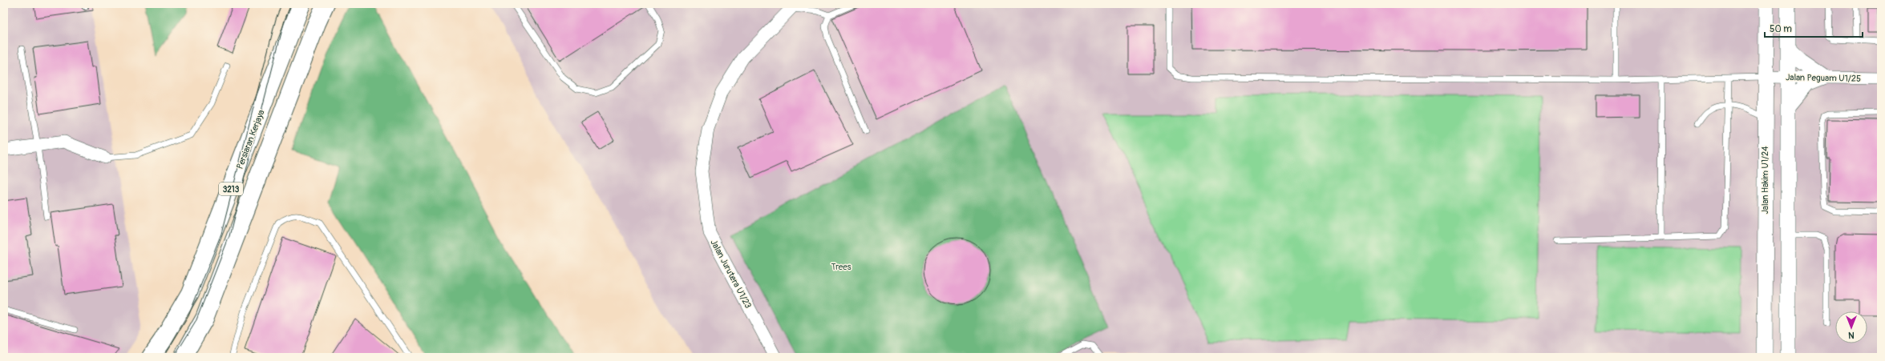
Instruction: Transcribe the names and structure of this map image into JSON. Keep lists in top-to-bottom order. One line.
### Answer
{"streets":{"main road":["Persiaran Kerjaya","3213"],"street":["Jalan Peguam U1/25","Jalan Hakim U1/24","Jalan Jurutera U1/23"]},"crossings":[["Jalan Peguam U1/25","Jalan Hakim U1/24"]],"parks":["Trees"],"scale_bar":"50 m","north":"bottom"}
